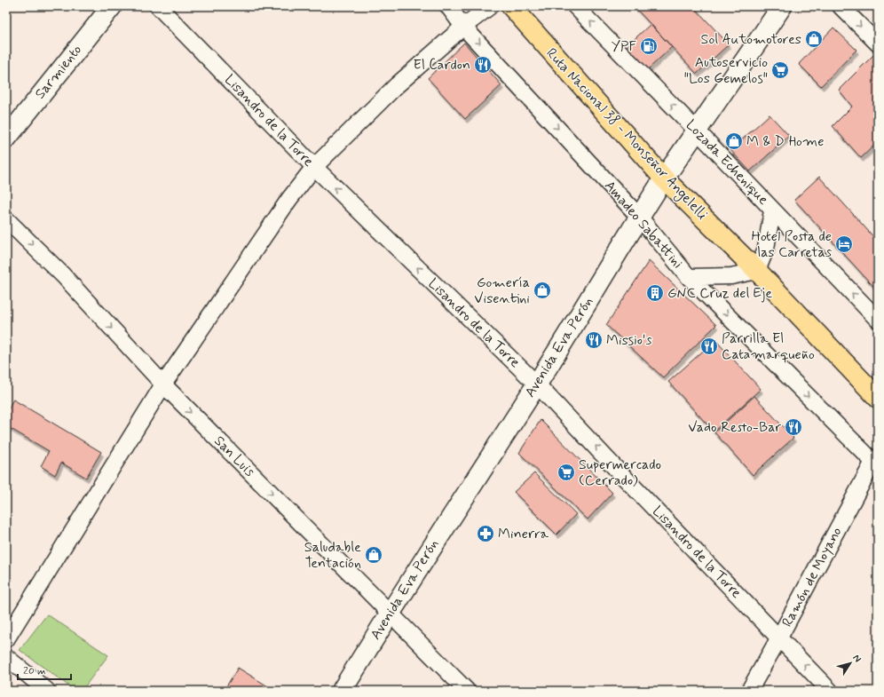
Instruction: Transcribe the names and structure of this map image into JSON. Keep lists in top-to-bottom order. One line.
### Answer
{"streets":{"highway":["Ruta Nacional 38 - Monseñor Angelelli"],"street":["Sarmiento","Lisandro de la Torre","Lozada Echenique","Amadeo Sabattini","Avenida Eva Perón","San Luis","Ramón de Moyano"]},"crossings":[["Lisandro de la Torre","Avenida Eva Perón"],["Lisandro de la Torre","Ramón de Moyano"],["Ruta Nacional 38 - Monseñor Angelelli","Avenida Eva Perón"],["Lozada Echenique","Avenida Eva Perón"],["Amadeo Sabattini","Avenida Eva Perón"],["Amadeo Sabattini","Ramón de Moyano"],["Avenida Eva Perón","San Luis"]],"one_way":["Lisandro de la Torre","Lozada Echenique","Amadeo Sabattini","San Luis"],"places":{"shop":["Sol Automotores","M & D Home","Gomería Visentini","Saludable Tentación"],"fuel station":["YPF"],"restaurant":["El Cardon","Missio's","Parrilla El Catamarqueño","Vado Resto-Bar"],"supermarket":["Autoservicio \"Los Gemelos\"","Supermercado (Cerrado)"],"hotel":["Hotel Posta de las Carretas"],"building":["GNC Cruz del Eje"],"pharmacy":["Minerra"]},"scale_bar":"20 m","north":"top right"}
